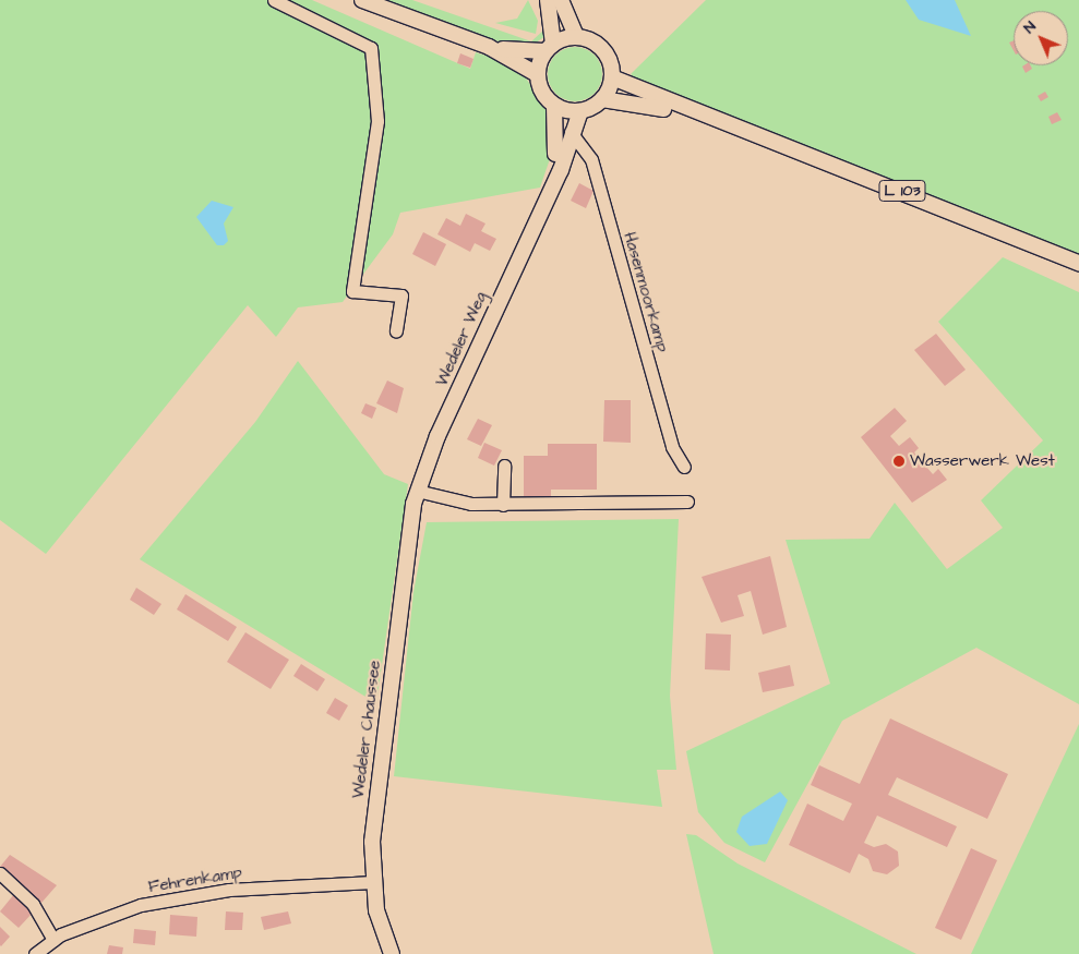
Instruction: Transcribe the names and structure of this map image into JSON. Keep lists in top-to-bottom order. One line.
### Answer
{"streets":{"main road":["L 103","Wedeler Weg","Wedeler Chaussee"],"street":["Hasenmoorkamp","Fehrenkamp"]},"crossings":[["L 103","Wedeler Weg"],["Hasenmoorkamp","Wedeler Weg"],["Wedeler Weg","Wedeler Chaussee"],["Wedeler Chaussee","Fehrenkamp"]],"places":["Wasserwerk West"],"north":"top left"}
